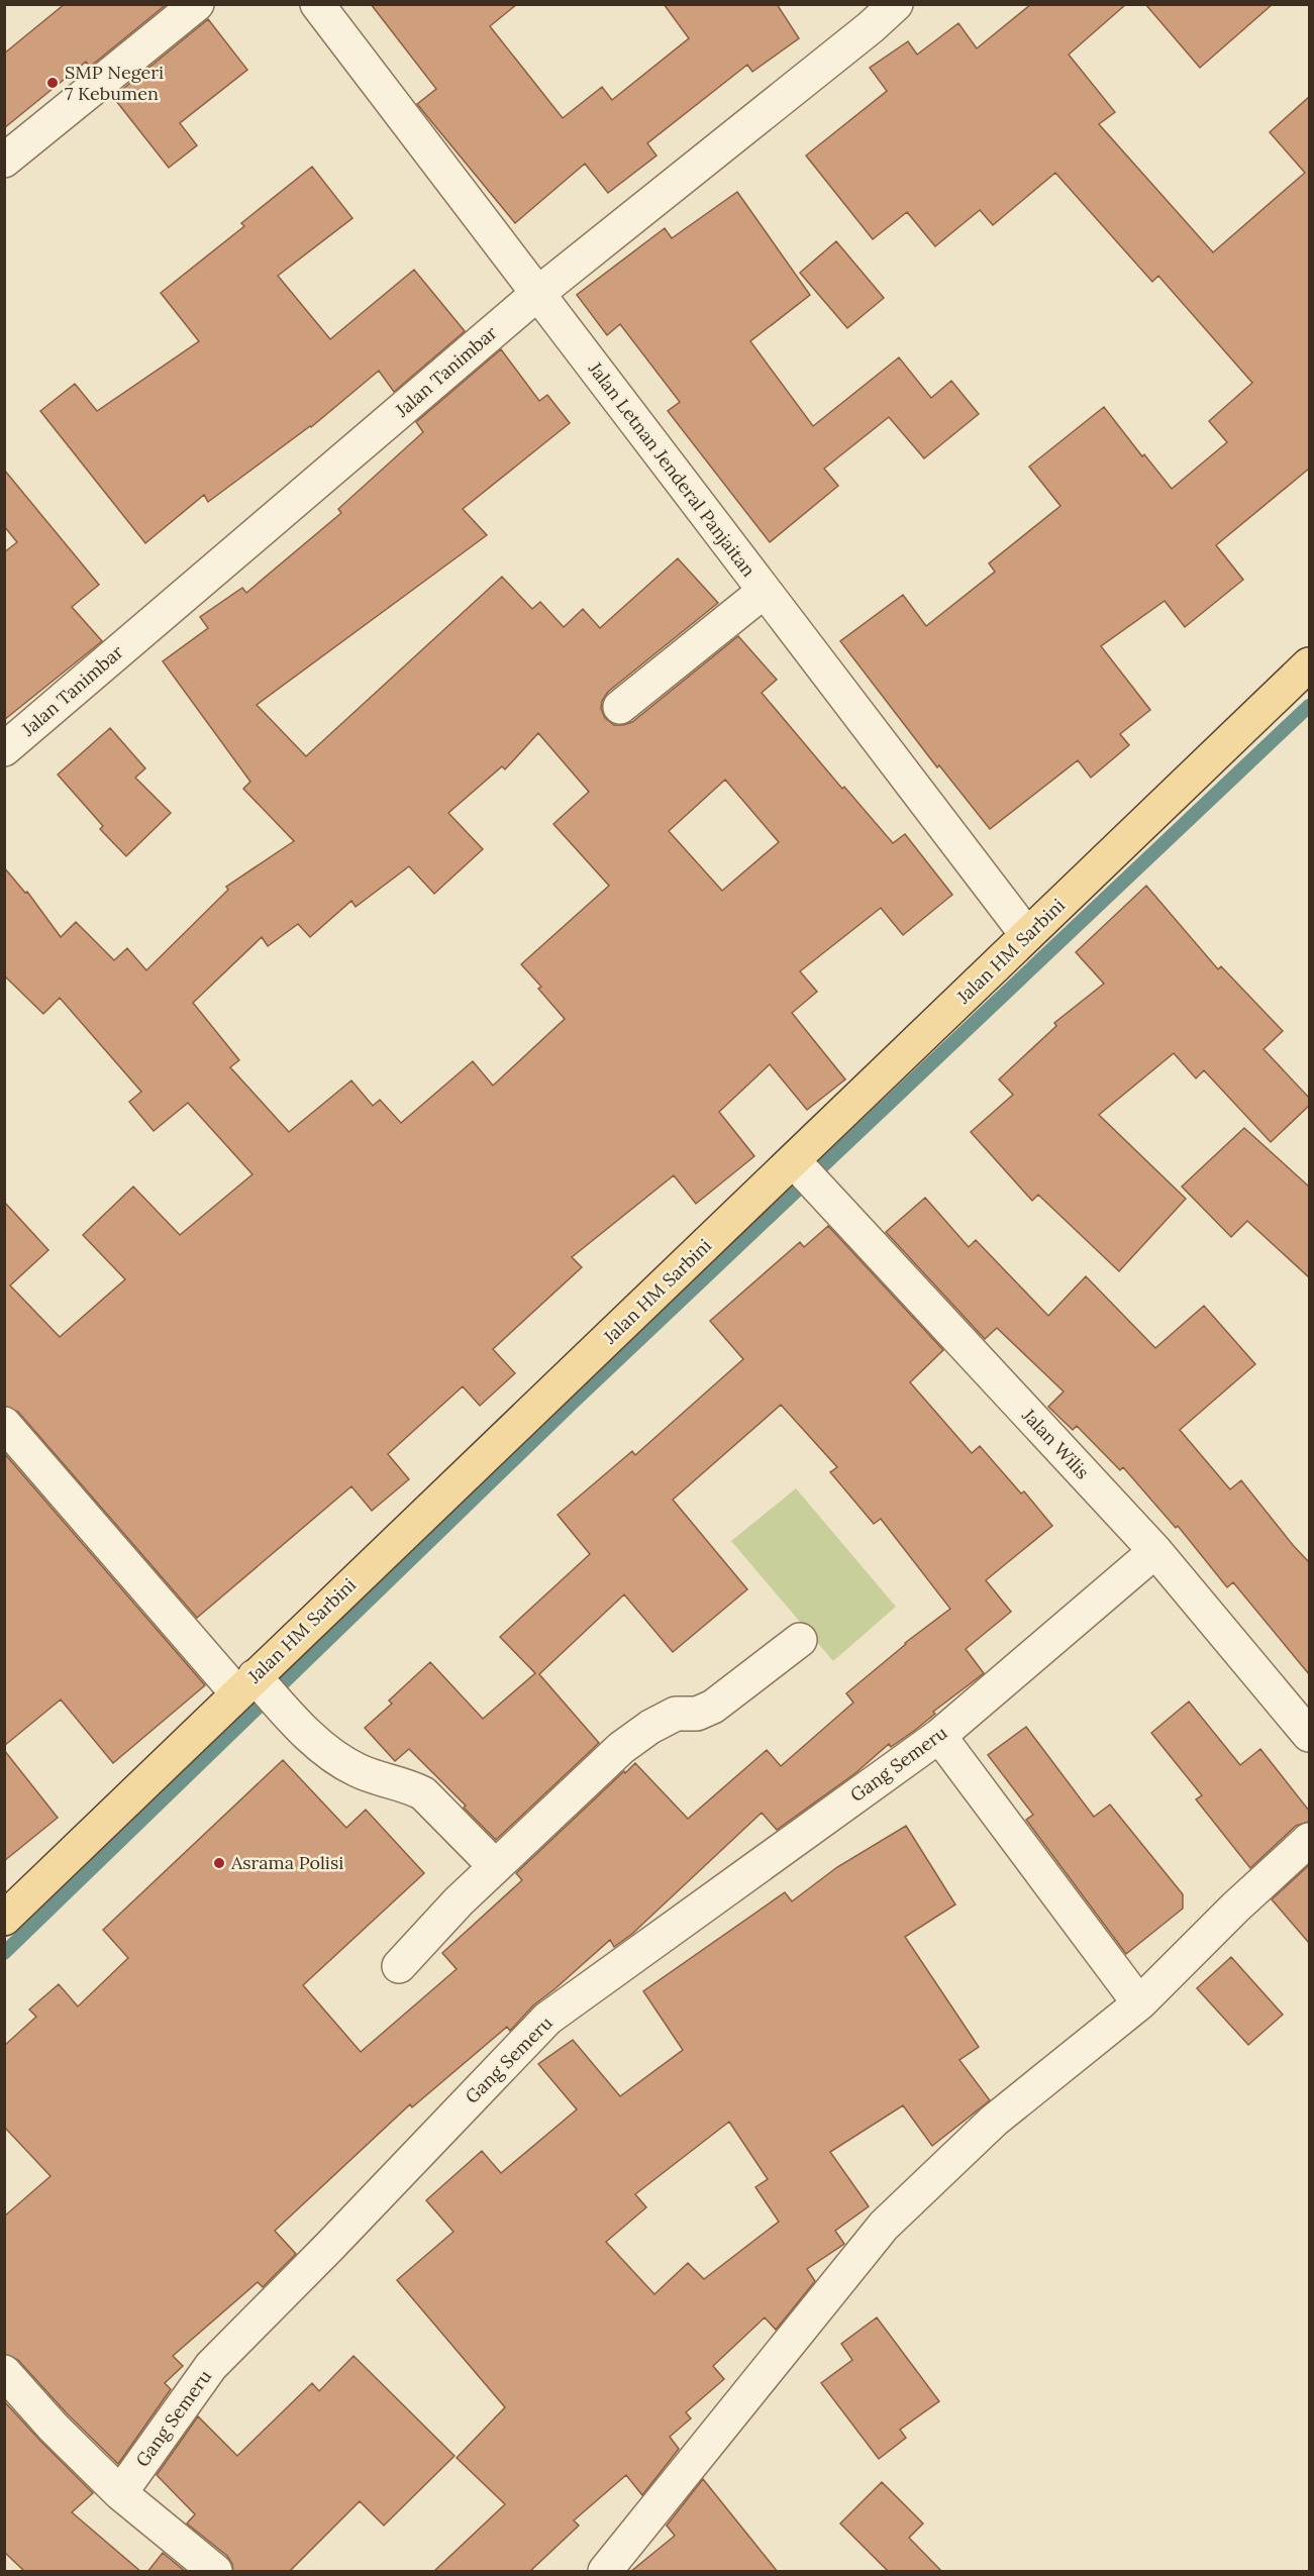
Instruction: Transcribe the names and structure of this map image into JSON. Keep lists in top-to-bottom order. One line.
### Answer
{"streets":{"main road":["Jalan HM Sarbini"],"street":["Jalan Tanimbar","Jalan Letnan Jenderal Panjaitan","Jalan Wilis","Gang Semeru"]},"crossings":[["Jalan Tanimbar","Jalan Letnan Jenderal Panjaitan"],["Jalan Letnan Jenderal Panjaitan","Jalan HM Sarbini"],["Jalan HM Sarbini","Jalan Wilis"],["Jalan Wilis","Gang Semeru"]],"places":["SMP Negeri 7 Kebumen","Asrama Polisi"]}
